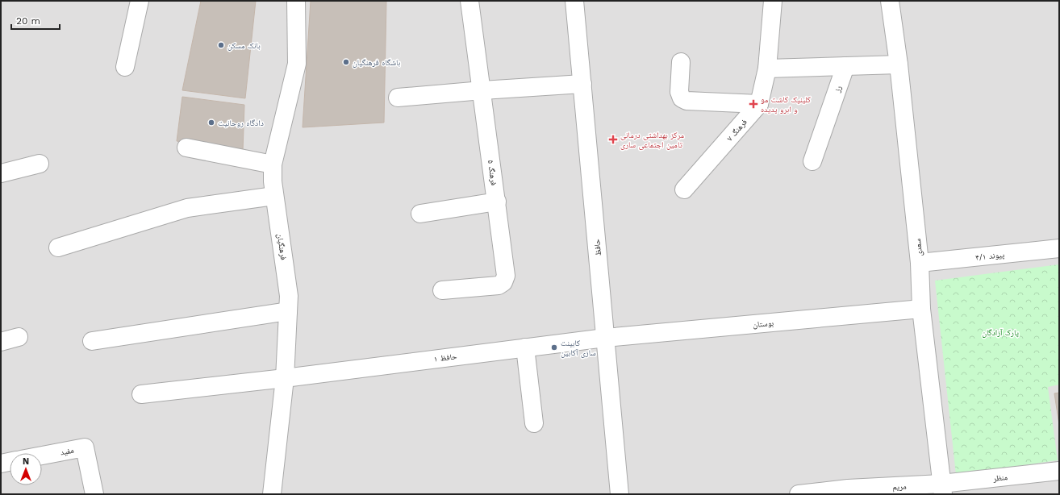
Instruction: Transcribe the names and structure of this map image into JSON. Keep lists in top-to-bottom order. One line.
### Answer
{"streets":{"street":["رز","فرهنگ ۷","فرهنگ ۵","فرهنگیان","حافظ","سعدی","پیوند ۴/۱","بوستان","حافظ ۱","مفید","منظر","مریم"]},"crossings":[["فرهنگیان","حافظ ۱"],["حافظ","بوستان"],["حافظ","حافظ ۱"],["سعدی","پیوند ۴/۱"],["سعدی","بوستان"],["سعدی","منظر"],["سعدی","مریم"],["بوستان","حافظ ۱"],["منظر","مریم"]],"parks":["پارک آزادگان"],"places":{"other":["بانک مسکن","باشگاه فرهنگیان","دادگاه روحانیت","کابینت سازی آکابین"],"health":["کلینیک کاشت مو و ابرو پدیده","مرکز بهداشتی درمانی تامین اجتماعی ساری"]},"scale_bar":"20 m","north":"top"}
